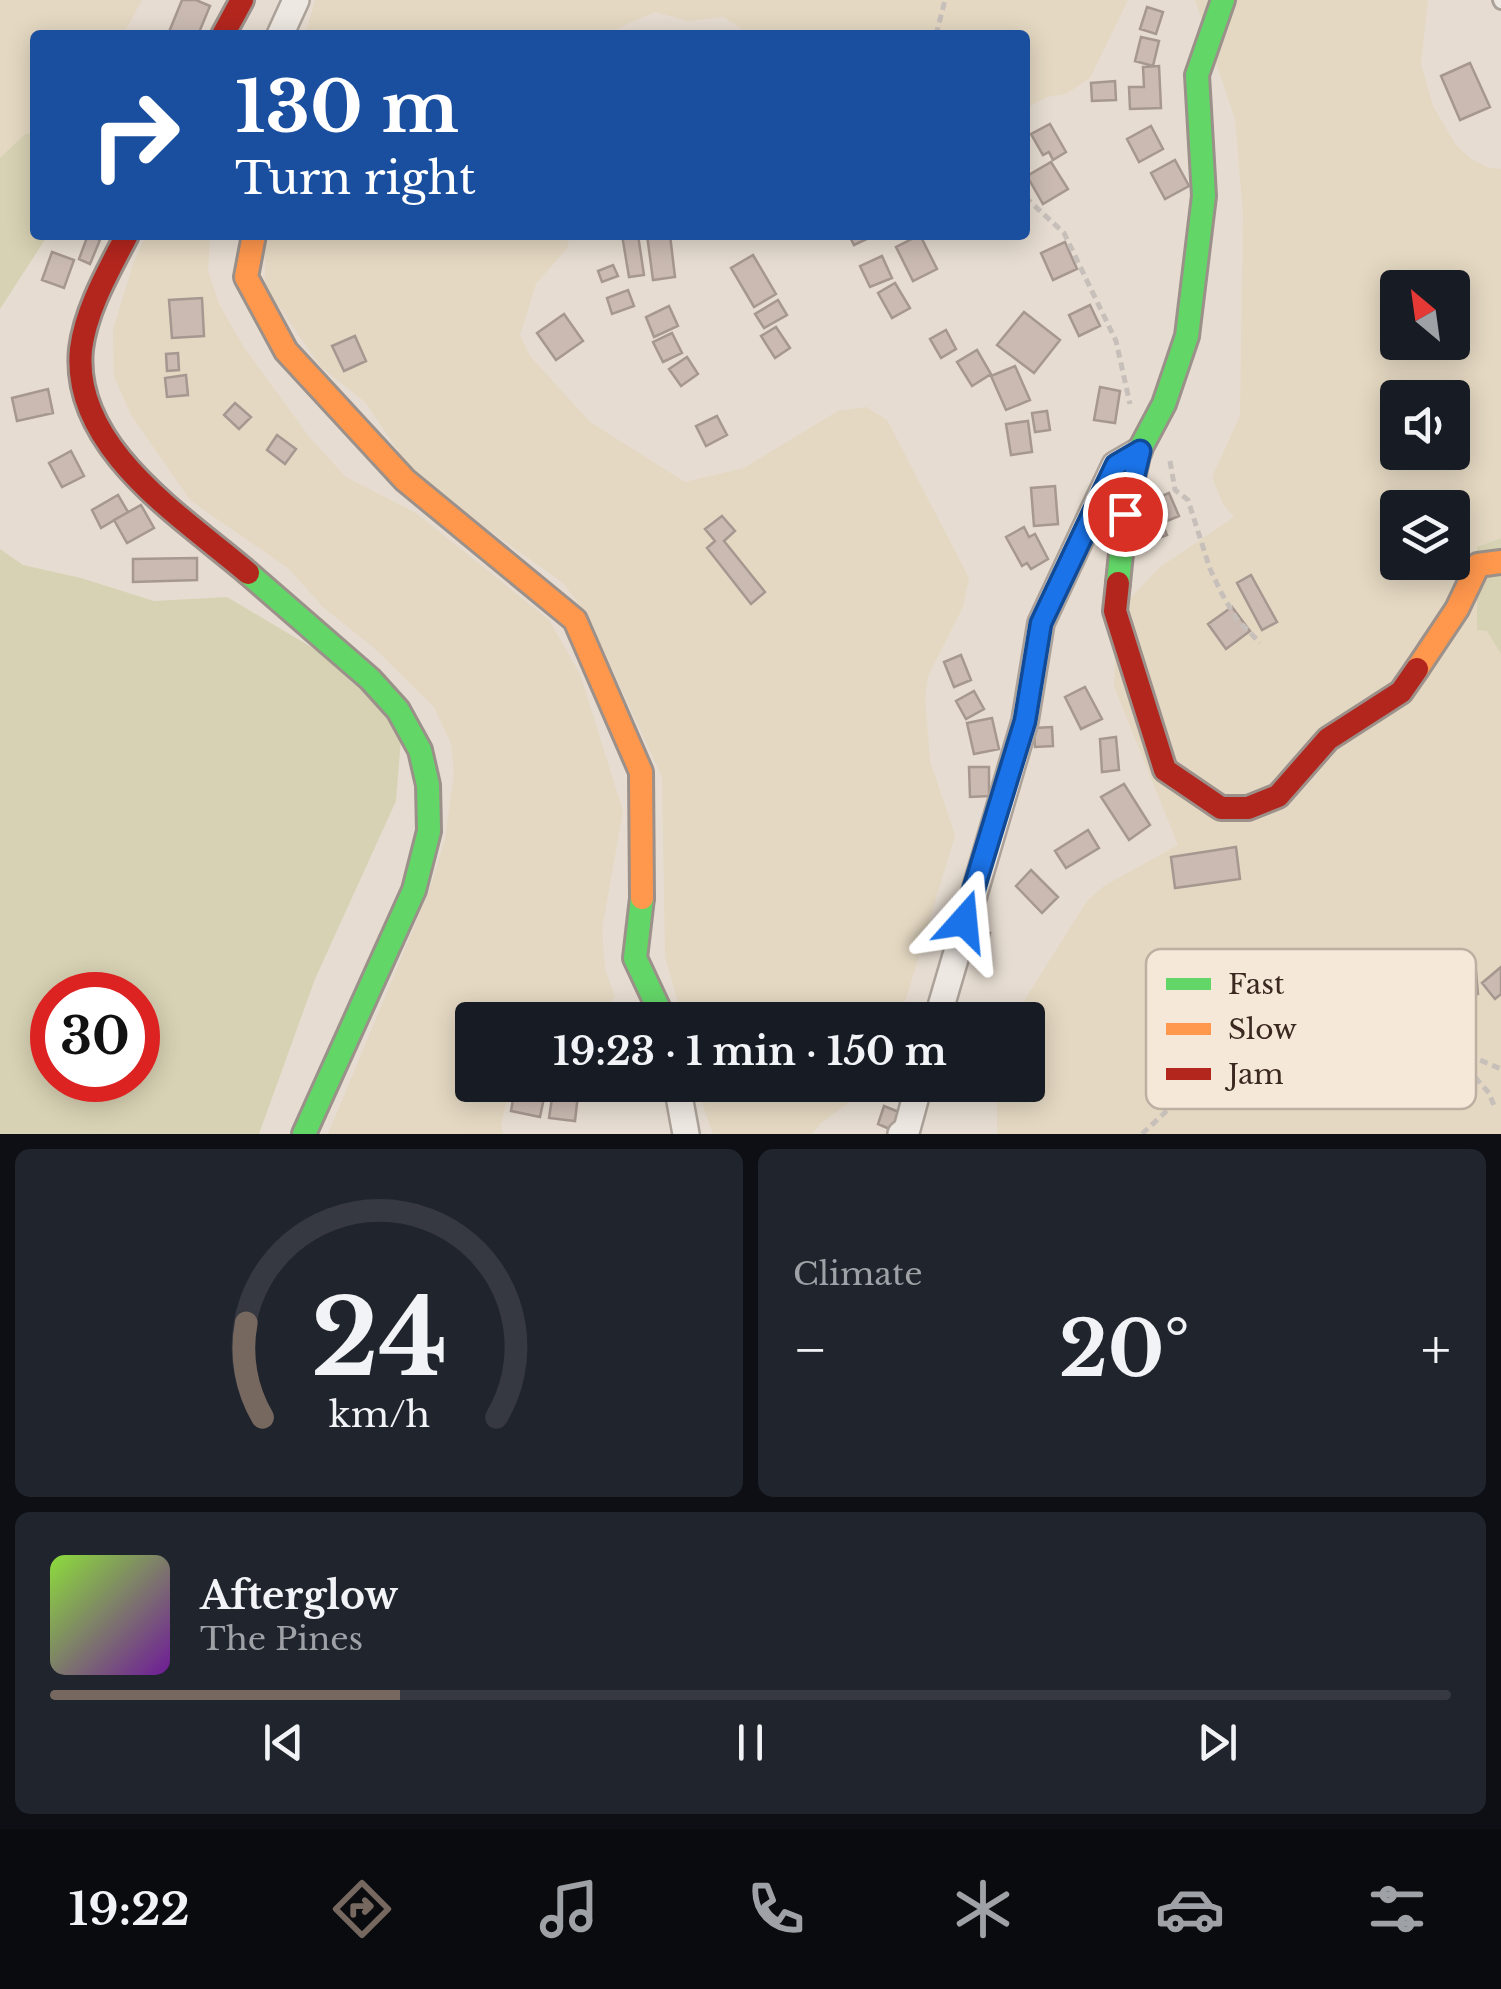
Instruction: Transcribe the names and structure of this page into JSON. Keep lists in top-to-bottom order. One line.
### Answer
{"legend":["Fast","Slow","Jam"],"north":"top left","page":{"turn":["130 m","Turn right"],"limit":"30","trip":"19:23 · 1 min · 150 m","tile":"Climate","heat":["−","20°","+"],"song":["Afterglow","The Pines"],"tabs":"19:22","gauge":["24","km/h"]}}
